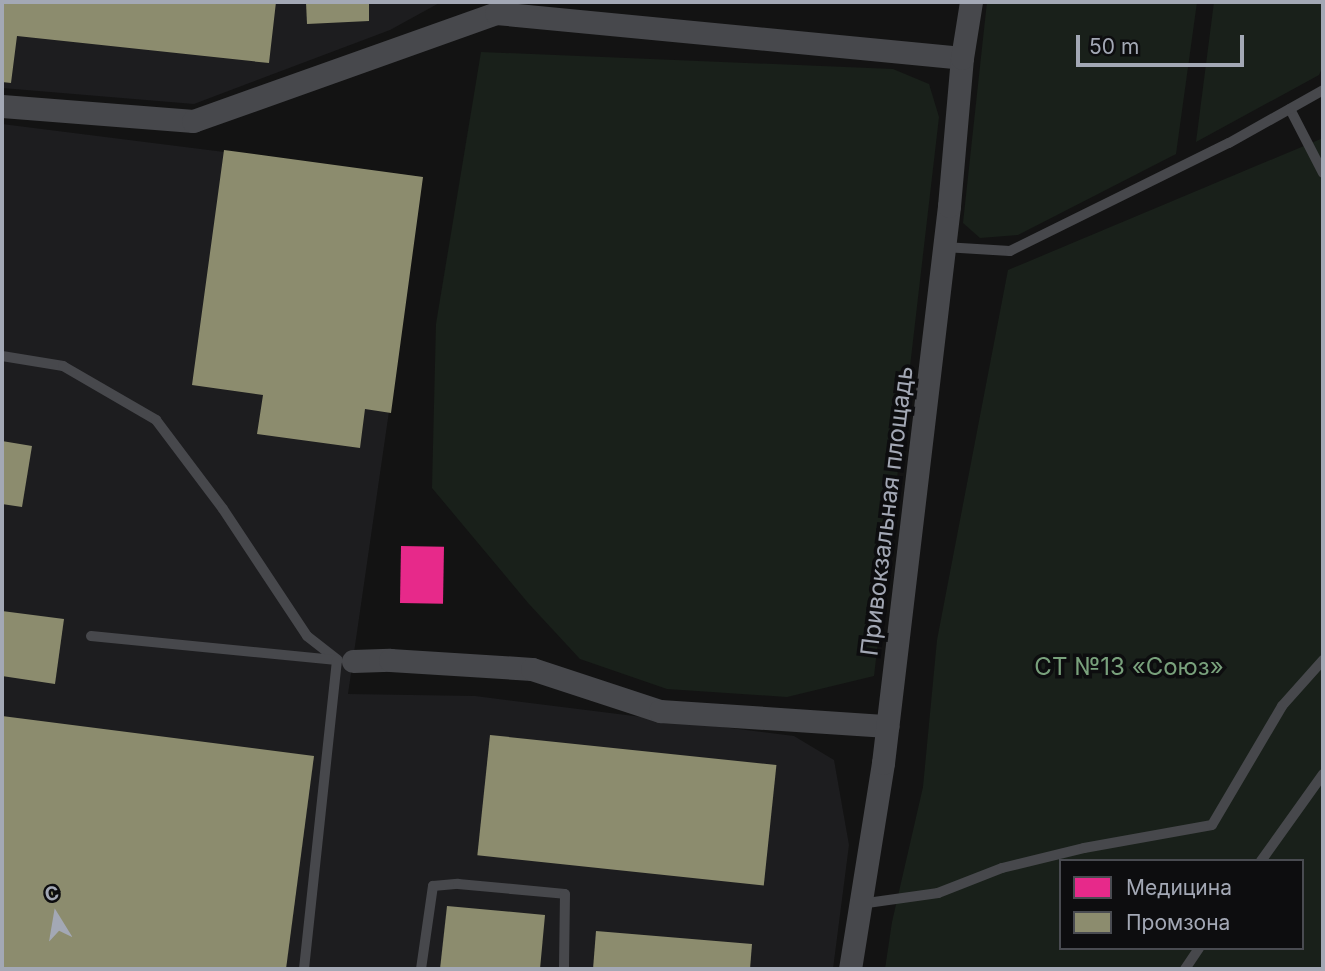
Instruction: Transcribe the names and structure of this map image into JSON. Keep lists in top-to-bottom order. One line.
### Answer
{"streets":{"street":["Привокзальная площадь"]},"parks":["СТ №13 «Союз»"],"legend":["Медицина","Промзона"],"scale_bar":"50 m","north":"top"}
